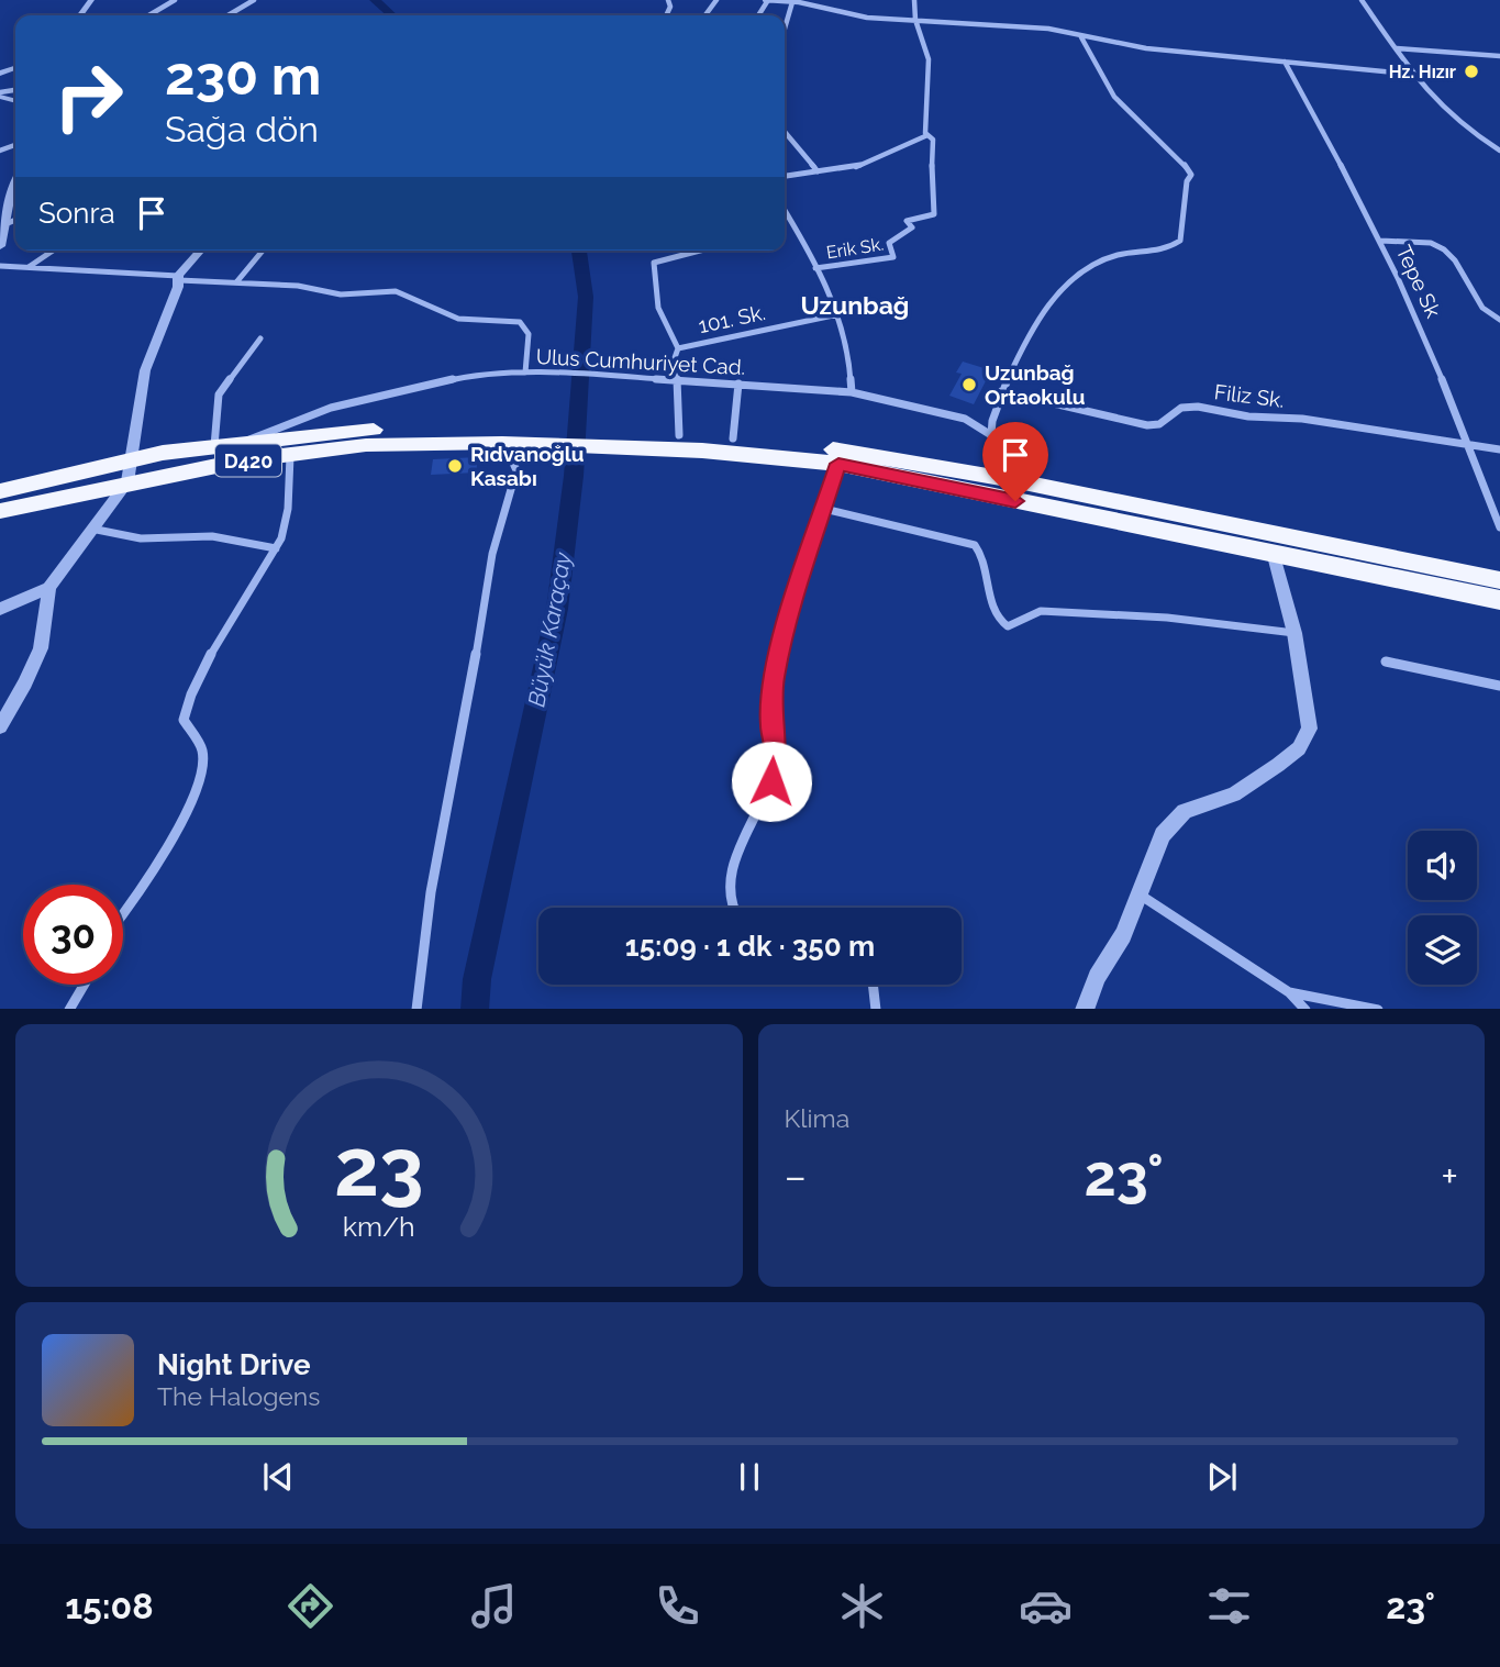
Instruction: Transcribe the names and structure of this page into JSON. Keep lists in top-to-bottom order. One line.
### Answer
{"streets":{"highway":["D420"],"street":["Erik Sk.","Tepe Sk","101. Sk.","Ulus Cumhuriyet Cad.","Filiz Sk."]},"crossings":[["Tepe Sk","Filiz Sk."],["Ulus Cumhuriyet Cad.","D420"]],"districts":["Uzunbağ"],"water":["Büyük Karaçay"],"places":["Hz. Hızır","Uzunbağ Ortaokulu","Rıdvanoğlu Kasabı"],"page":{"turn":["230 m","Sağa dön"],"then":"Sonra","limit":"30","trip":"15:09 · 1 dk · 350 m","tile":"Klima","heat":["−","23°","+"],"song":["Night Drive","The Halogens"],"tabs":["15:08","23°"],"gauge":["23","km/h"]}}
